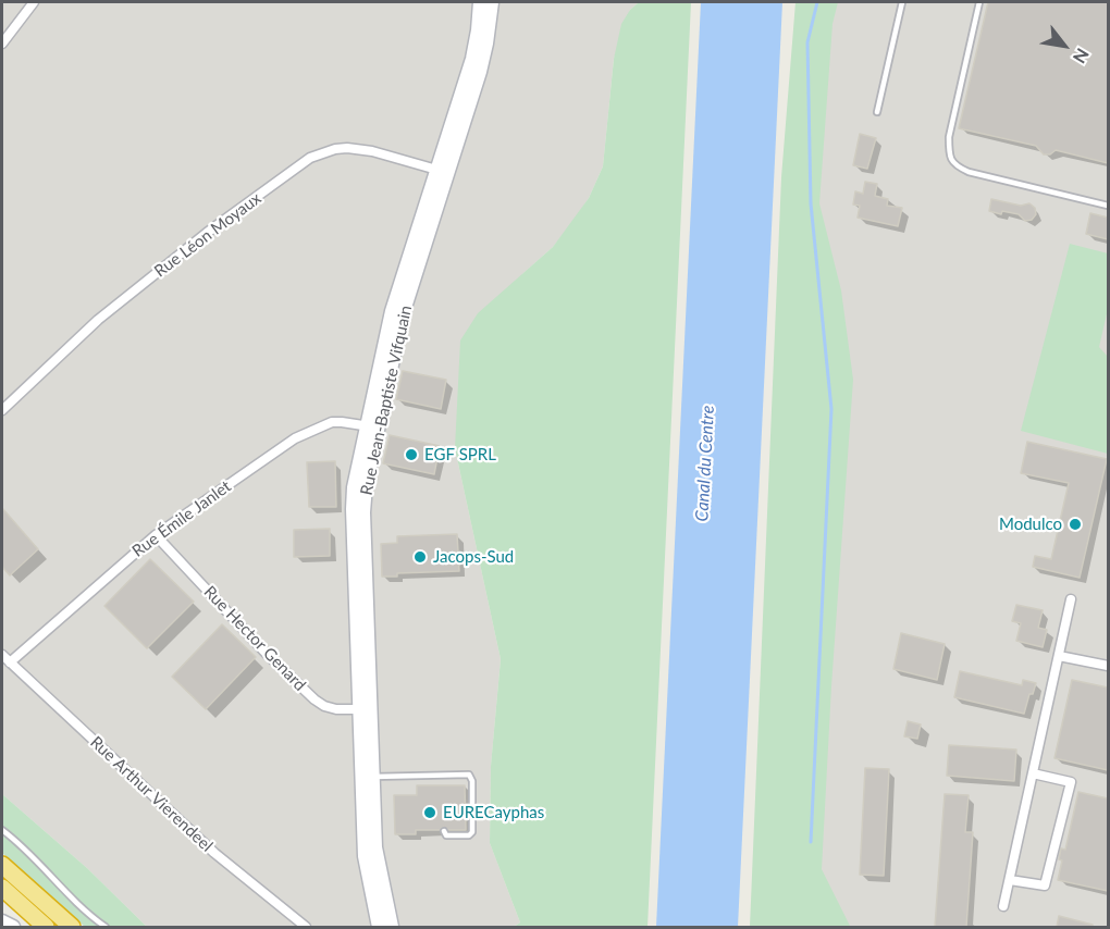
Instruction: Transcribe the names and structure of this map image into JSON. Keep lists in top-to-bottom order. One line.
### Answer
{"streets":{"street":["Rue Léon Moyaux","Rue Jean-Baptiste Vifquain","Rue Émile Janlet","Rue Hector Genard","Rue Arthur Vierendeel"]},"crossings":[["Rue Léon Moyaux","Rue Jean-Baptiste Vifquain"],["Rue Jean-Baptiste Vifquain","Rue Émile Janlet"],["Rue Jean-Baptiste Vifquain","Rue Hector Genard"],["Rue Émile Janlet","Rue Hector Genard"],["Rue Émile Janlet","Rue Arthur Vierendeel"]],"water":["Canal du Centre"],"places":["EGF SPRL","Modulco","Jacops-Sud","EURECayphas"],"north":"bottom right"}
